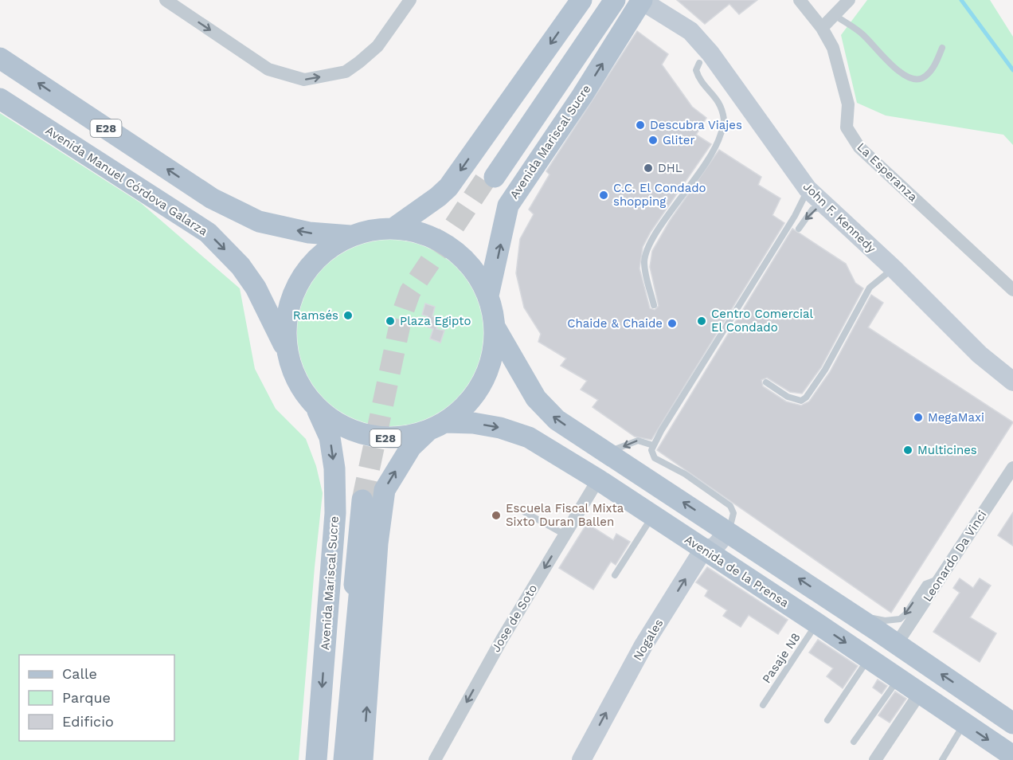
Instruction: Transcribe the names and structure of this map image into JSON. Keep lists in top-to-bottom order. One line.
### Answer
{"streets":{"main road":["E28","Avenida Mariscal Sucre","Avenida Manuel Córdova Galarza","John F. Kennedy","Avenida de la Prensa","Nogales"],"street":["La Esperanza","Leonardo Da Vinci","Jose de Soto"],"lane":["Pasaje N8"]},"crossings":[["E28","Avenida Mariscal Sucre"],["E28","Avenida Manuel Córdova Galarza"],["E28","Avenida de la Prensa"],["Avenida Mariscal Sucre","John F. Kennedy"],["Avenida de la Prensa","Jose de Soto"],["Avenida de la Prensa","Nogales"],["Avenida de la Prensa","Pasaje N8"]],"one_way":["Jose de Soto","Nogales"],"places":["Descubra Viajes","Gliter","DHL","C.C. El Condado shopping","Ramsés","Plaza Egipto","Centro Comercial El Condado","Chaide & Chaide","MegaMaxi","Multicines","Escuela Fiscal Mixta Sixto Duran Ballen"],"legend":["Calle","Parque","Edificio"]}
